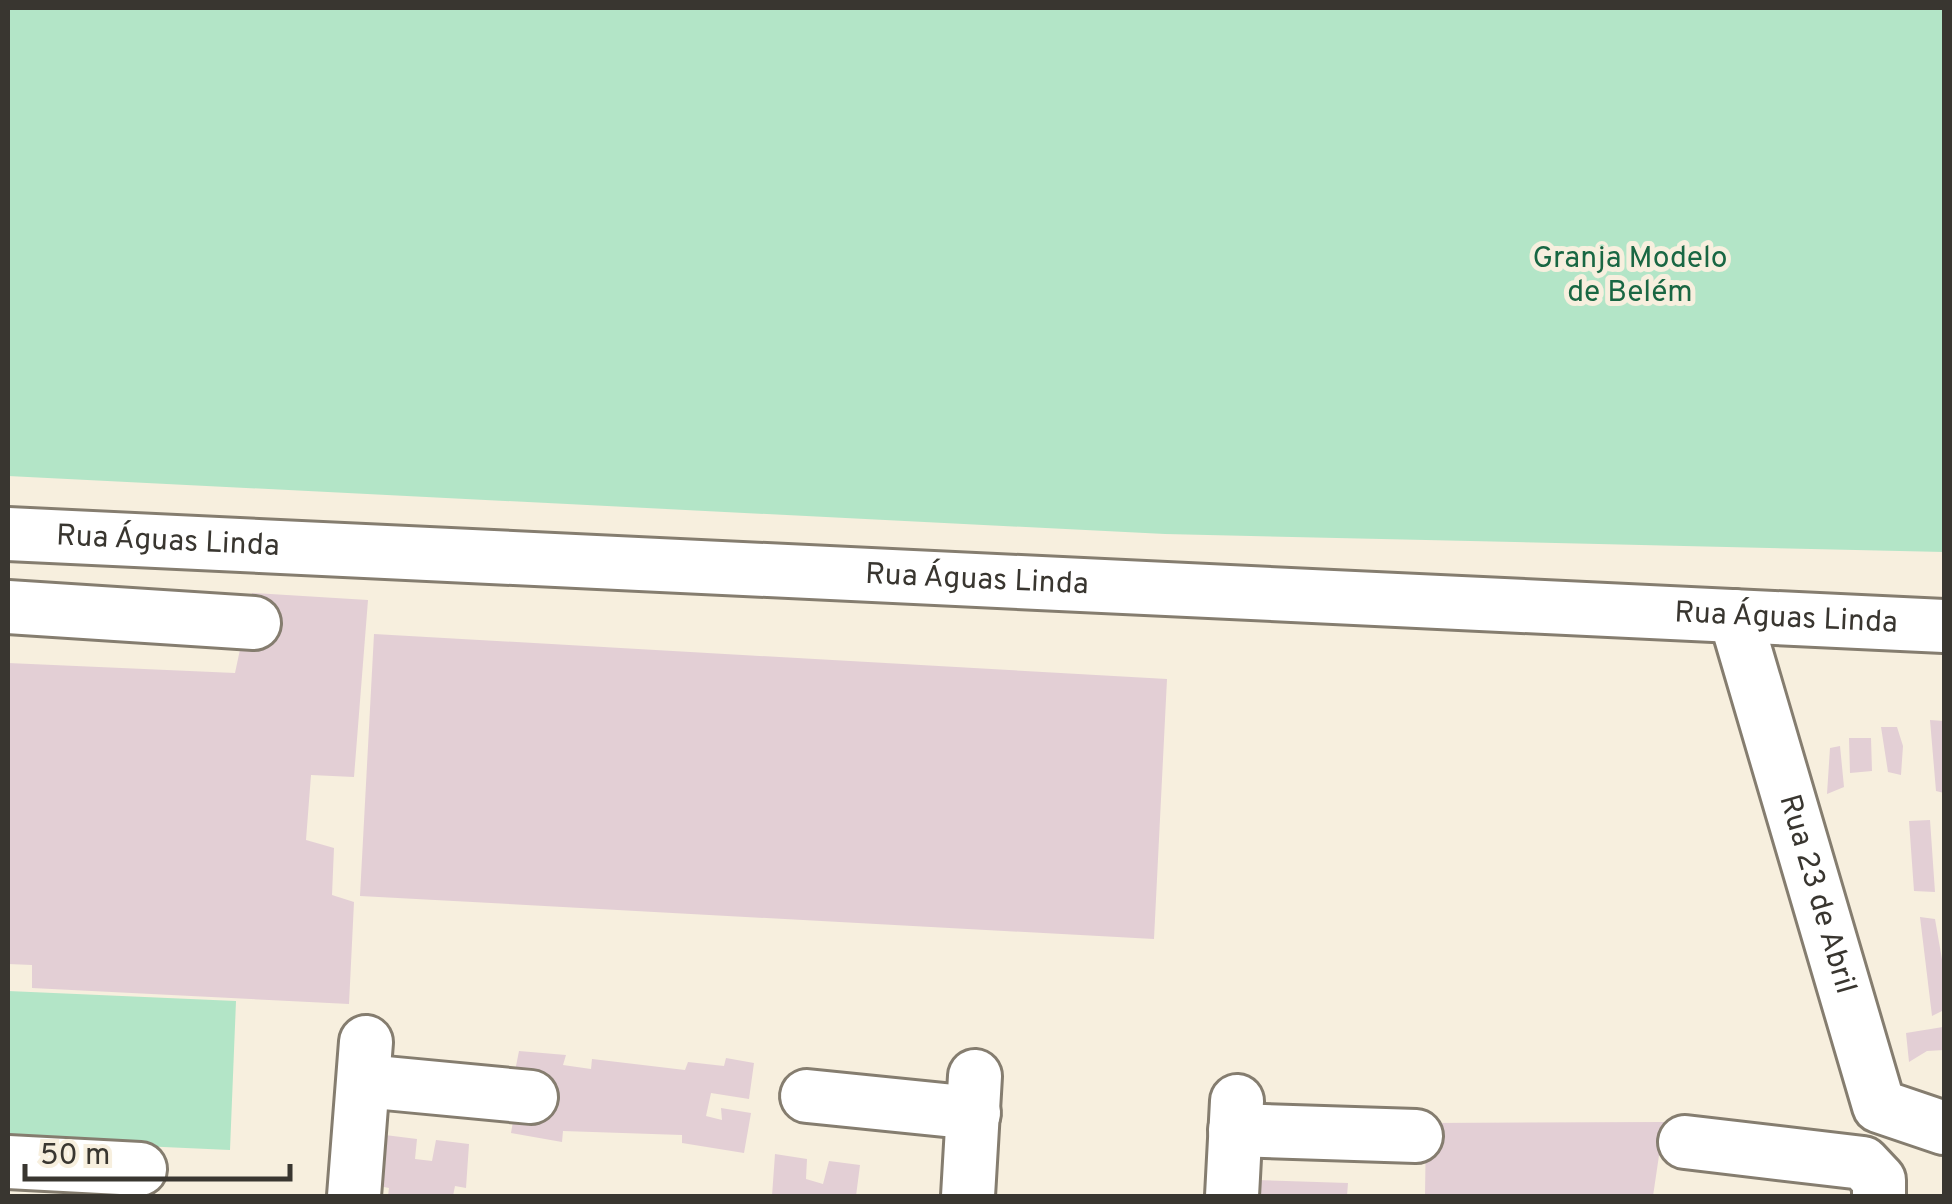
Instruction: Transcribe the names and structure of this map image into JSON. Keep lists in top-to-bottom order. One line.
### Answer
{"streets":{"street":["Rua Águas Linda","Rua 23 de Abril"]},"crossings":[["Rua Águas Linda","Rua 23 de Abril"]],"parks":["Granja Modelo de Belém"],"scale_bar":"50 m"}
